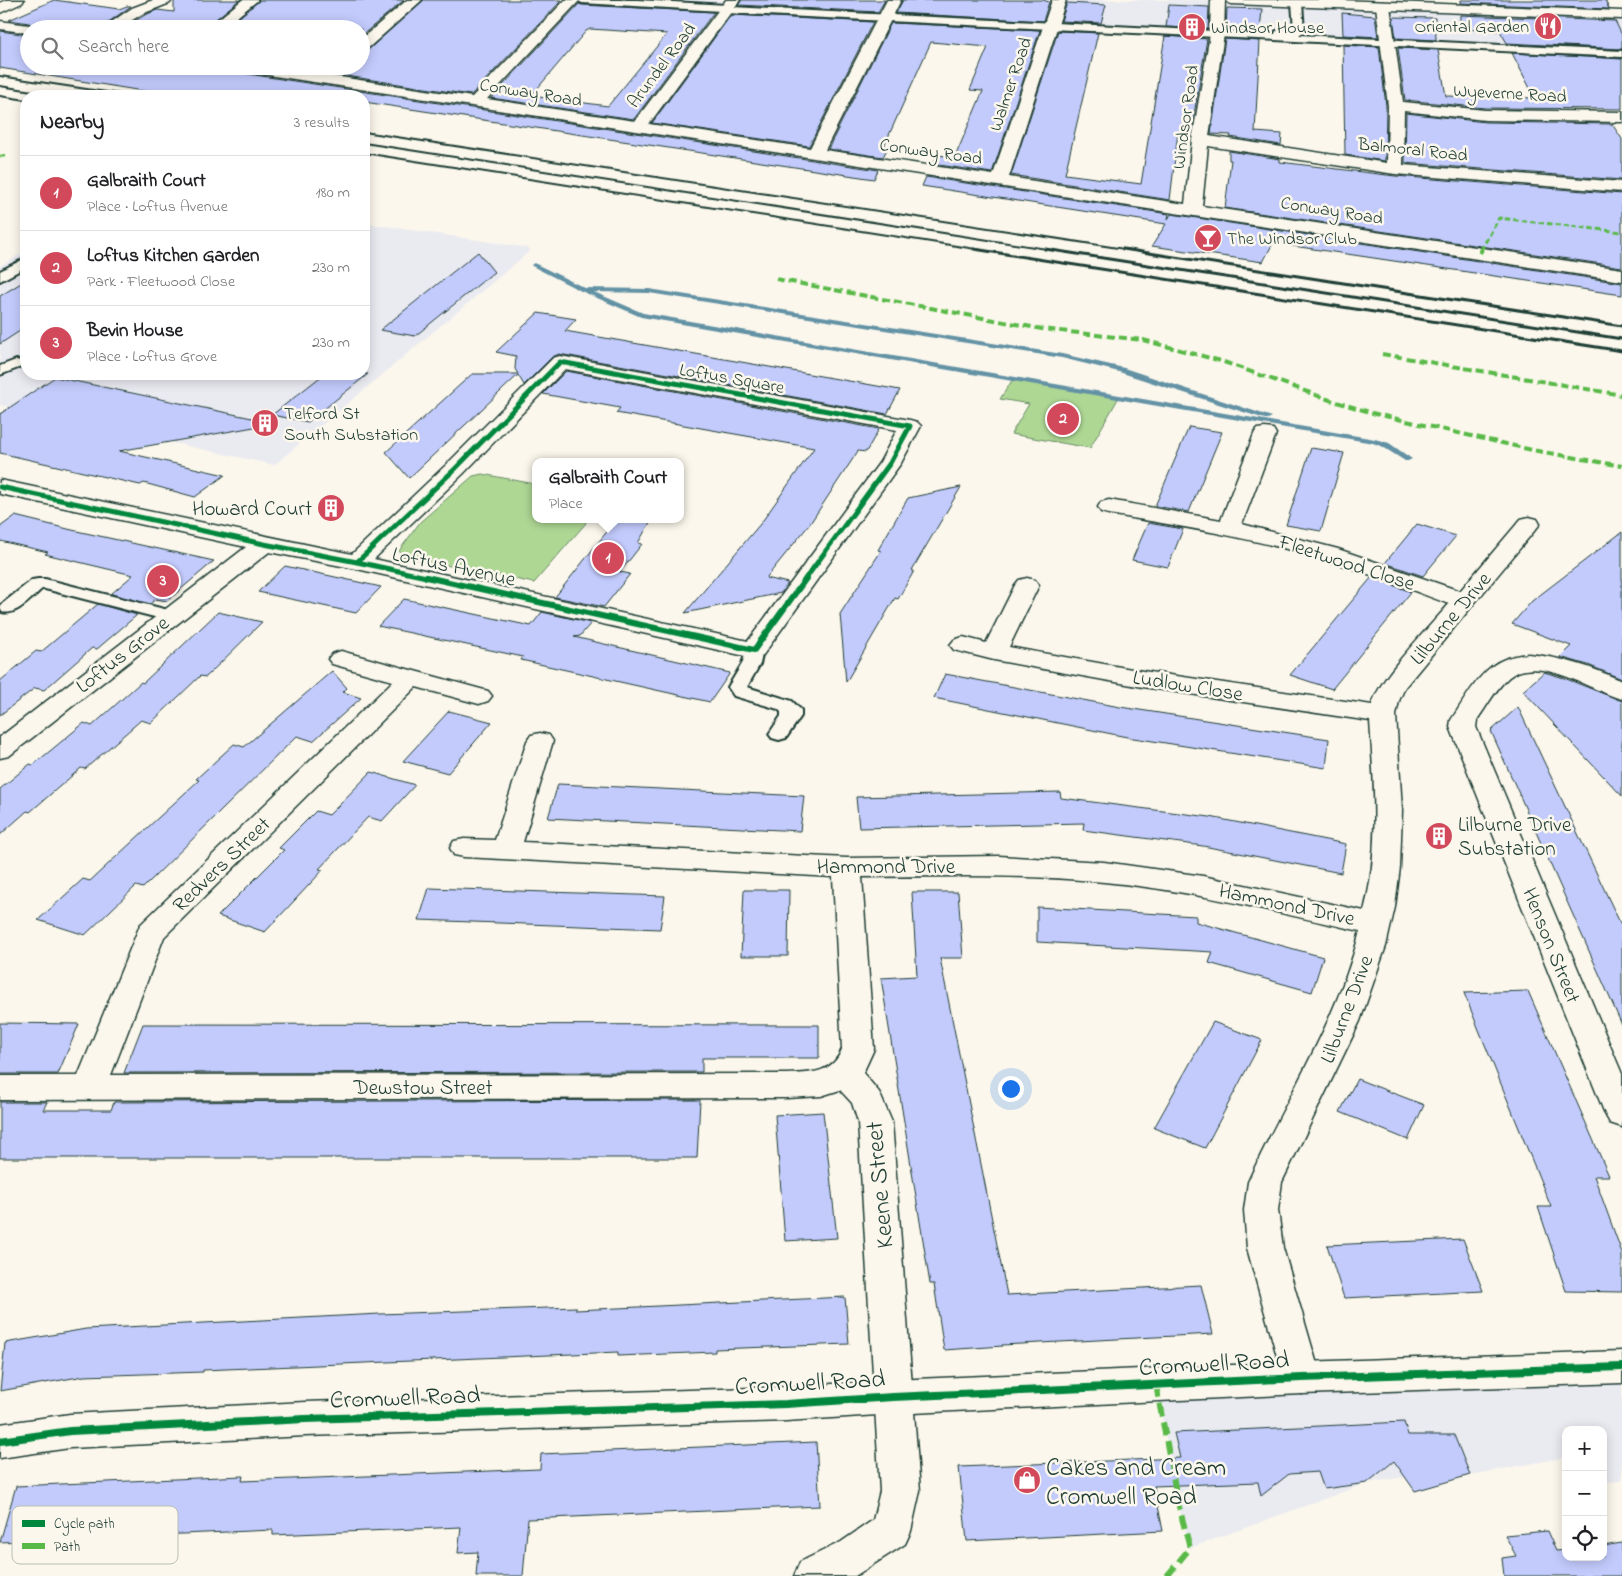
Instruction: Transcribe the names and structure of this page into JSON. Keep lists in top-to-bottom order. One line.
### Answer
{"streets":{"street":["Arundel Road","Walmer Road","Conway Road","Wyeverne Road","Windsor Road","Balmoral Road","Loftus Square","Fleetwood Close","Loftus Avenue","Lilburne Drive","Loftus Grove","Ludlow Close","Redvers Street","Hammond Drive","Henson Street","Dewstow Street","Keene Street","Cromwell Road"]},"crossings":[["Arundel Road","Conway Road"],["Walmer Road","Conway Road"],["Conway Road","Windsor Road"],["Windsor Road","Balmoral Road"],["Loftus Square","Loftus Avenue"],["Fleetwood Close","Lilburne Drive"],["Loftus Avenue","Loftus Grove"],["Lilburne Drive","Ludlow Close"],["Lilburne Drive","Hammond Drive"],["Lilburne Drive","Cromwell Road"],["Redvers Street","Dewstow Street"],["Dewstow Street","Keene Street"],["Keene Street","Cromwell Road"]],"places":{"restaurant":["Oriental Garden"],"building":["Windsor House","Telford St South Substation","Howard Court","Lilburne Drive Substation"],"bar":["The Windsor Club"],"shop":["Cakes and Cream Cromwell Road"]},"legend":["Cycle path","Path"],"page":{"search":"Search here","heading":["Nearby","3 results"],"list":[{"mark":"1","name":"Galbraith Court","note":"Place · Loftus Avenue","value":"180 m"},{"mark":"2","name":"Loftus Kitchen Garden","note":"Park · Fleetwood Close","value":"230 m"},{"mark":"3","name":"Bevin House","note":"Place · Loftus Grove","value":"230 m"}],"pins":["2","1","3"],"popup":["Galbraith Court","Place"],"map_buttons":["+","−"]}}
